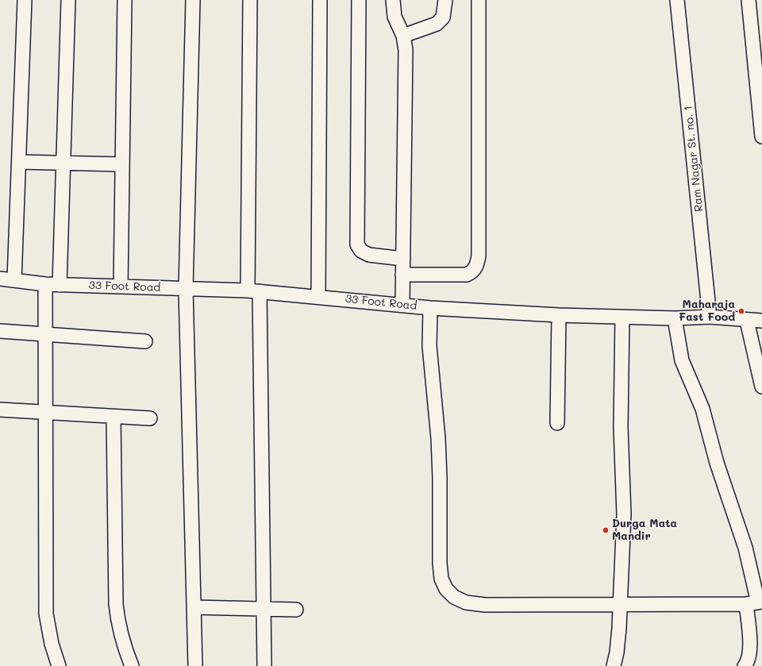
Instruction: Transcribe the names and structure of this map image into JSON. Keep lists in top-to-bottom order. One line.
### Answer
{"streets":{"street":["Ram Nagar St. no. 1","33 Foot Road"]},"crossings":[["Ram Nagar St. no. 1","33 Foot Road"]],"places":["Maharaja Fast Food","Durga Mata Mandir"]}
